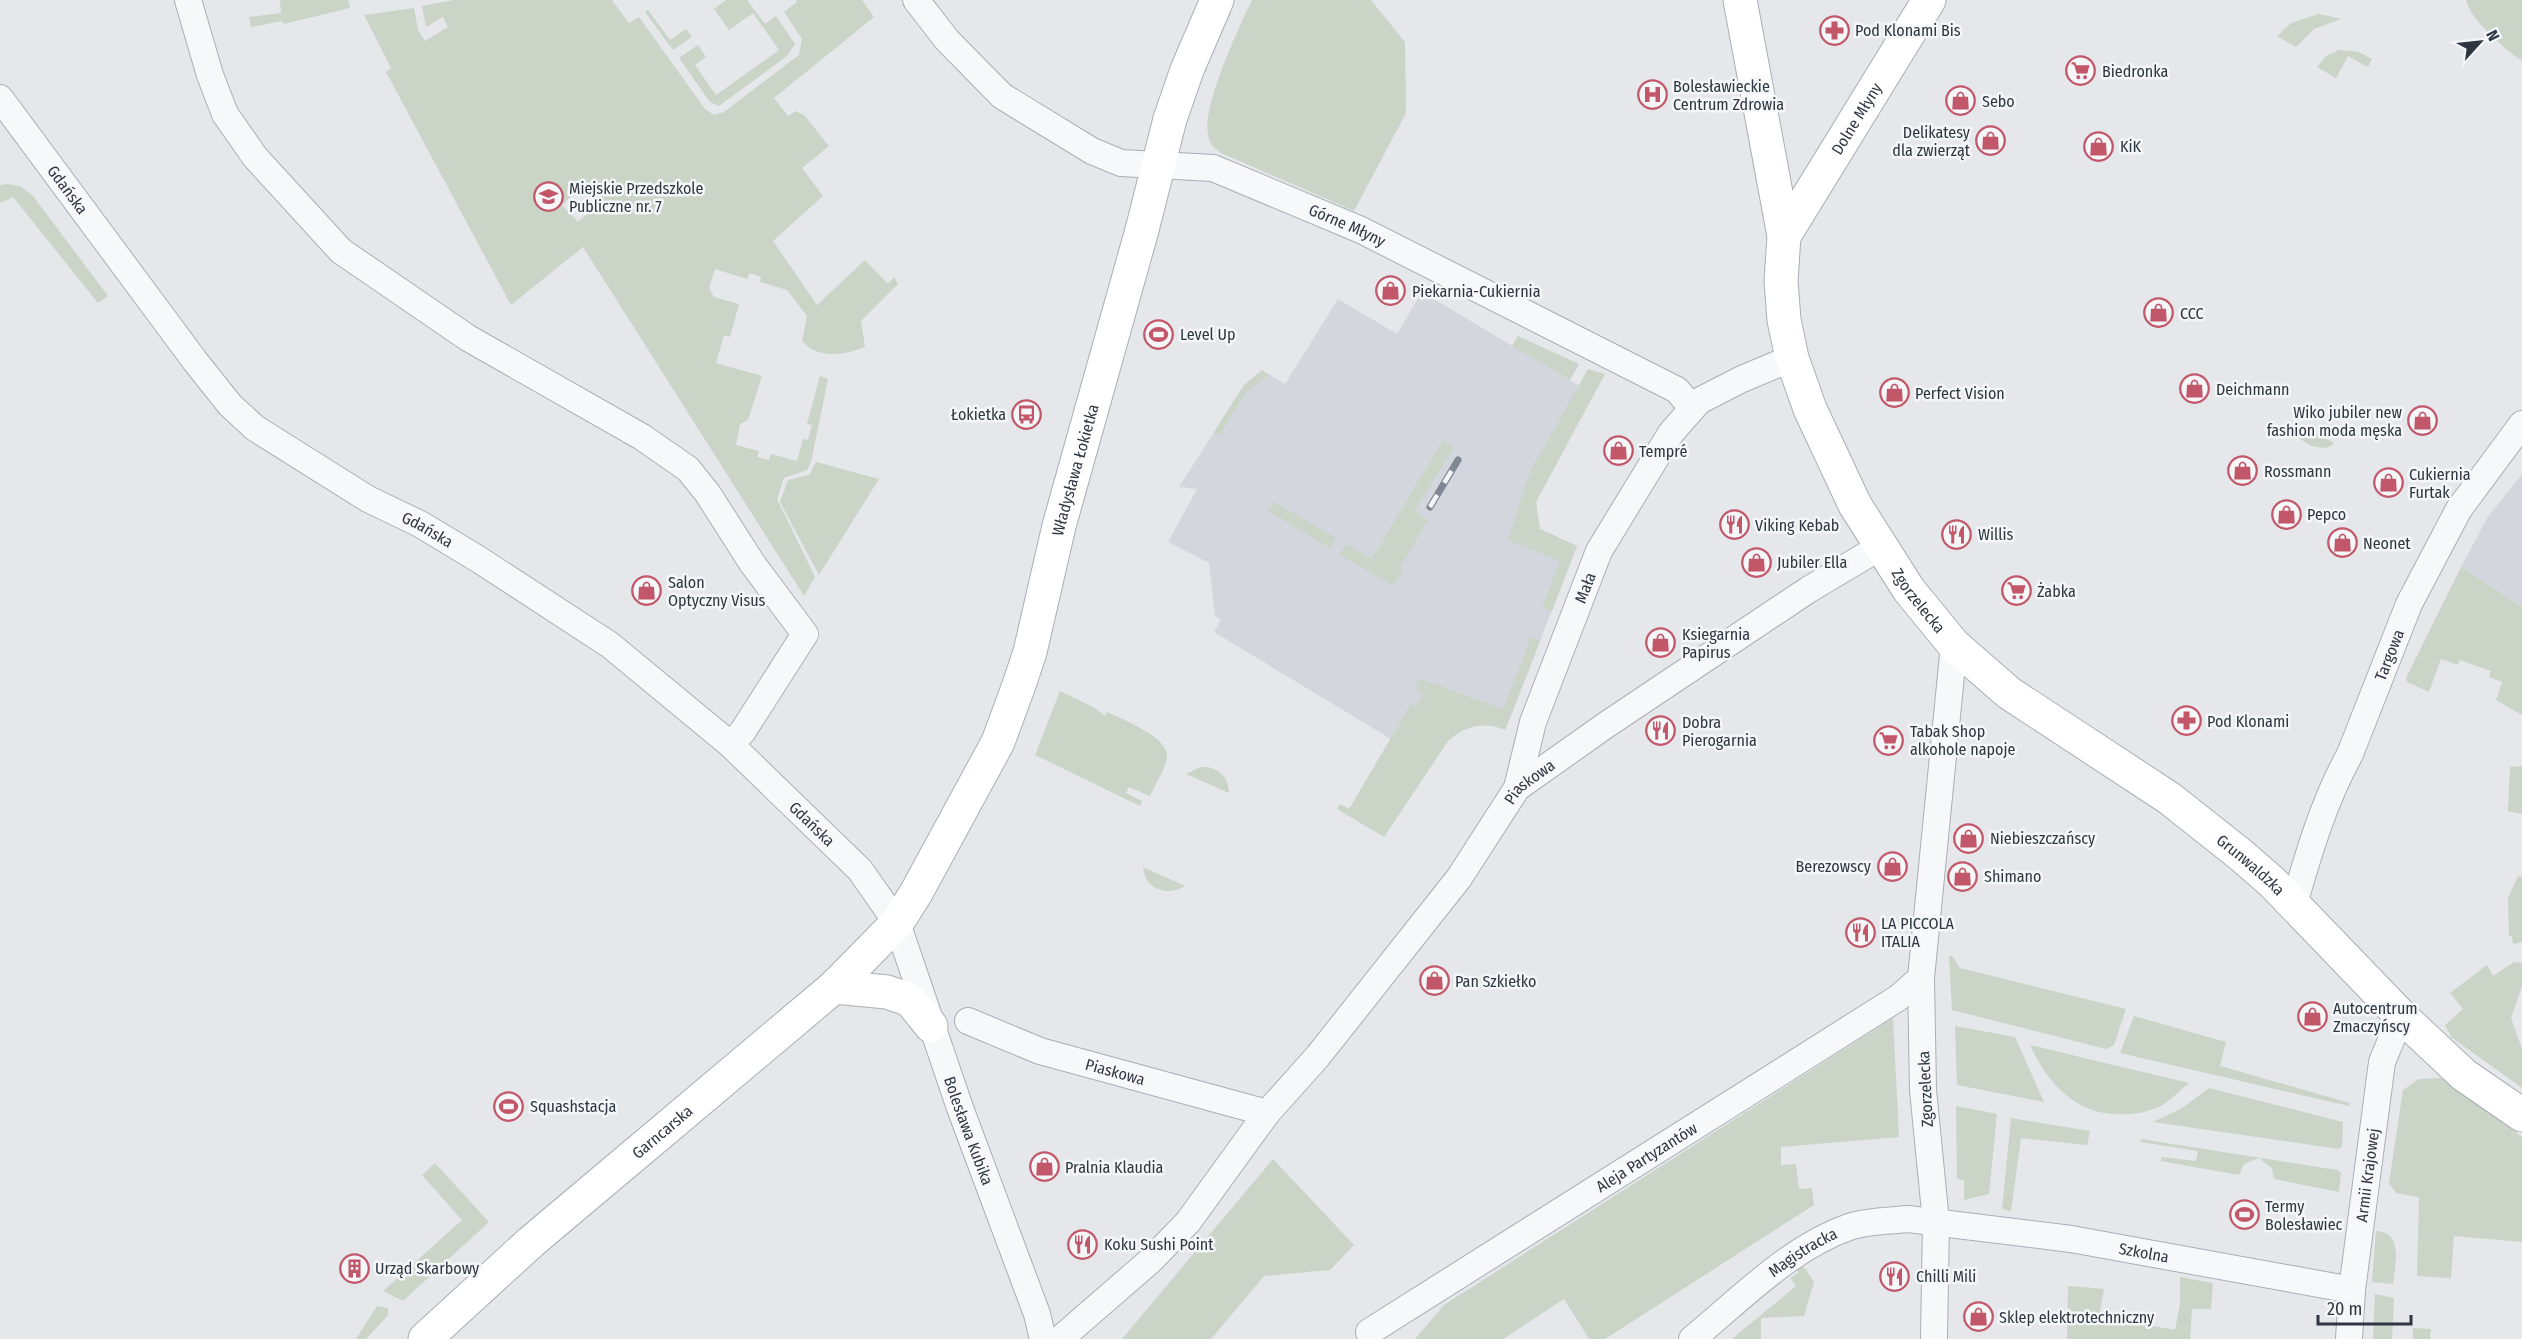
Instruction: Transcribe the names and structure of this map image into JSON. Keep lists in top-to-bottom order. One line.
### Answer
{"streets":{"street":["Dolne Młyny","Gdańska","Górne Młyny","Władysława Łokietka","Mała","Zgorzelecka","Targowa","Piaskowa","Grunwaldzka","Garncarska","Bolesława Kubika","Aleja Partyzantów","Armii Krajowej","Szkolna","Magistracka"]},"crossings":[["Dolne Młyny","Zgorzelecka"],["Gdańska","Władysława Łokietka"],["Gdańska","Garncarska"],["Gdańska","Bolesława Kubika"],["Górne Młyny","Władysława Łokietka"],["Górne Młyny","Mała"],["Władysława Łokietka","Garncarska"],["Władysława Łokietka","Bolesława Kubika"],["Mała","Piaskowa"],["Zgorzelecka","Piaskowa"],["Zgorzelecka","Grunwaldzka"],["Zgorzelecka","Aleja Partyzantów"],["Zgorzelecka","Szkolna"],["Zgorzelecka","Magistracka"],["Targowa","Grunwaldzka"],["Grunwaldzka","Armii Krajowej"],["Garncarska","Bolesława Kubika"],["Armii Krajowej","Szkolna"],["Szkolna","Magistracka"]],"places":{"pharmacy":["Pod Klonami Bis","Pod Klonami"],"supermarket":["Biedronka","Żabka","Tabak Shop alkohole napoje"],"hospital":["Bolesławieckie Centrum Zdrowia"],"shop":["Sebo","Delikatesy dla zwierząt","KiK","Piekarnia-Cukiernia","CCC","Deichmann","Perfect Vision","Wiko jubiler new fashion moda męska","Tempré","Rossmann","Cukiernia Furtak","Pepco","Neonet","Jubiler Ella","Salon Optyczny Visus","Ksiegarnia Papirus","Niebieszczańscy","Berezowscy","Shimano","Pan Szkiełko","Autocentrum Zmaczyńscy","Pralnia Klaudia","Sklep elektrotechniczny"],"school or university":["Miejskie Przedszkole Publiczne nr. 7"],"sports":["Level Up","Squashstacja","Termy Bolesławiec"],"bus stop":["Łokietka"],"restaurant":["Viking Kebab","Willis","Dobra Pierogarnia","LA PICCOLA ITALIA","Koku Sushi Point","Chilli Mili"],"building":["Urząd Skarbowy"]},"scale_bar":"20 m","north":"top right"}
